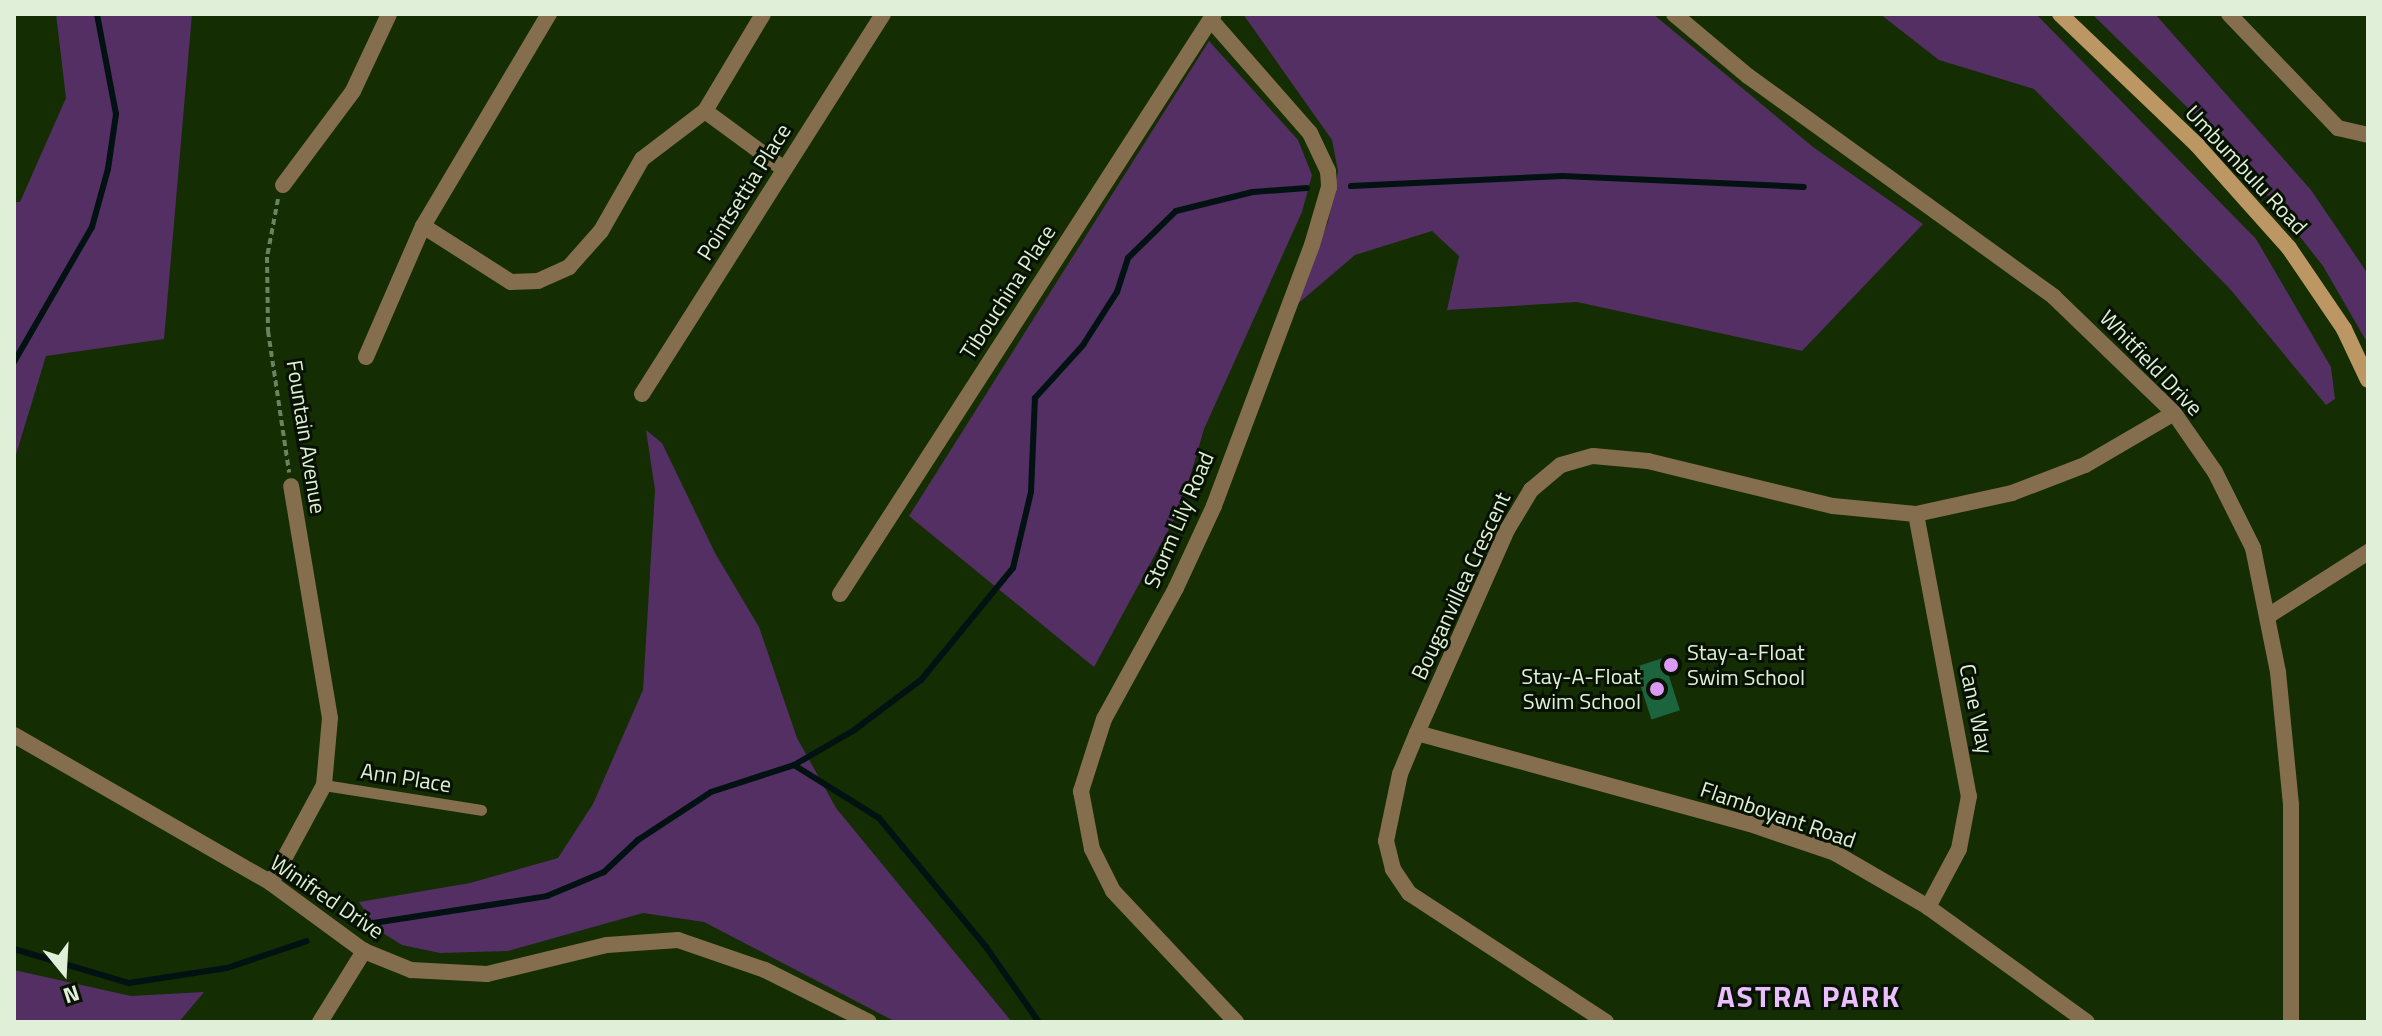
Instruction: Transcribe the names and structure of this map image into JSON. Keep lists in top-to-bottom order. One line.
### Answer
{"streets":{"main road":["Umbumbulu Road"],"street":["Pointsettia Place","Tibouchina Place","Whitfield Drive","Fountain Avenue","Storm Lily Road","Bouganvillea Crescent","Cane Way","Flamboyant Road","Winifred Drive"],"lane":["Ann Place"]},"crossings":[["Tibouchina Place","Storm Lily Road"],["Whitfield Drive","Bouganvillea Crescent"],["Fountain Avenue","Ann Place"],["Fountain Avenue","Winifred Drive"],["Bouganvillea Crescent","Cane Way"],["Bouganvillea Crescent","Flamboyant Road"],["Cane Way","Flamboyant Road"]],"districts":["ASTRA PARK"],"places":["Stay-a-Float Swim School","Stay-A-Float Swim School"],"north":"bottom"}
